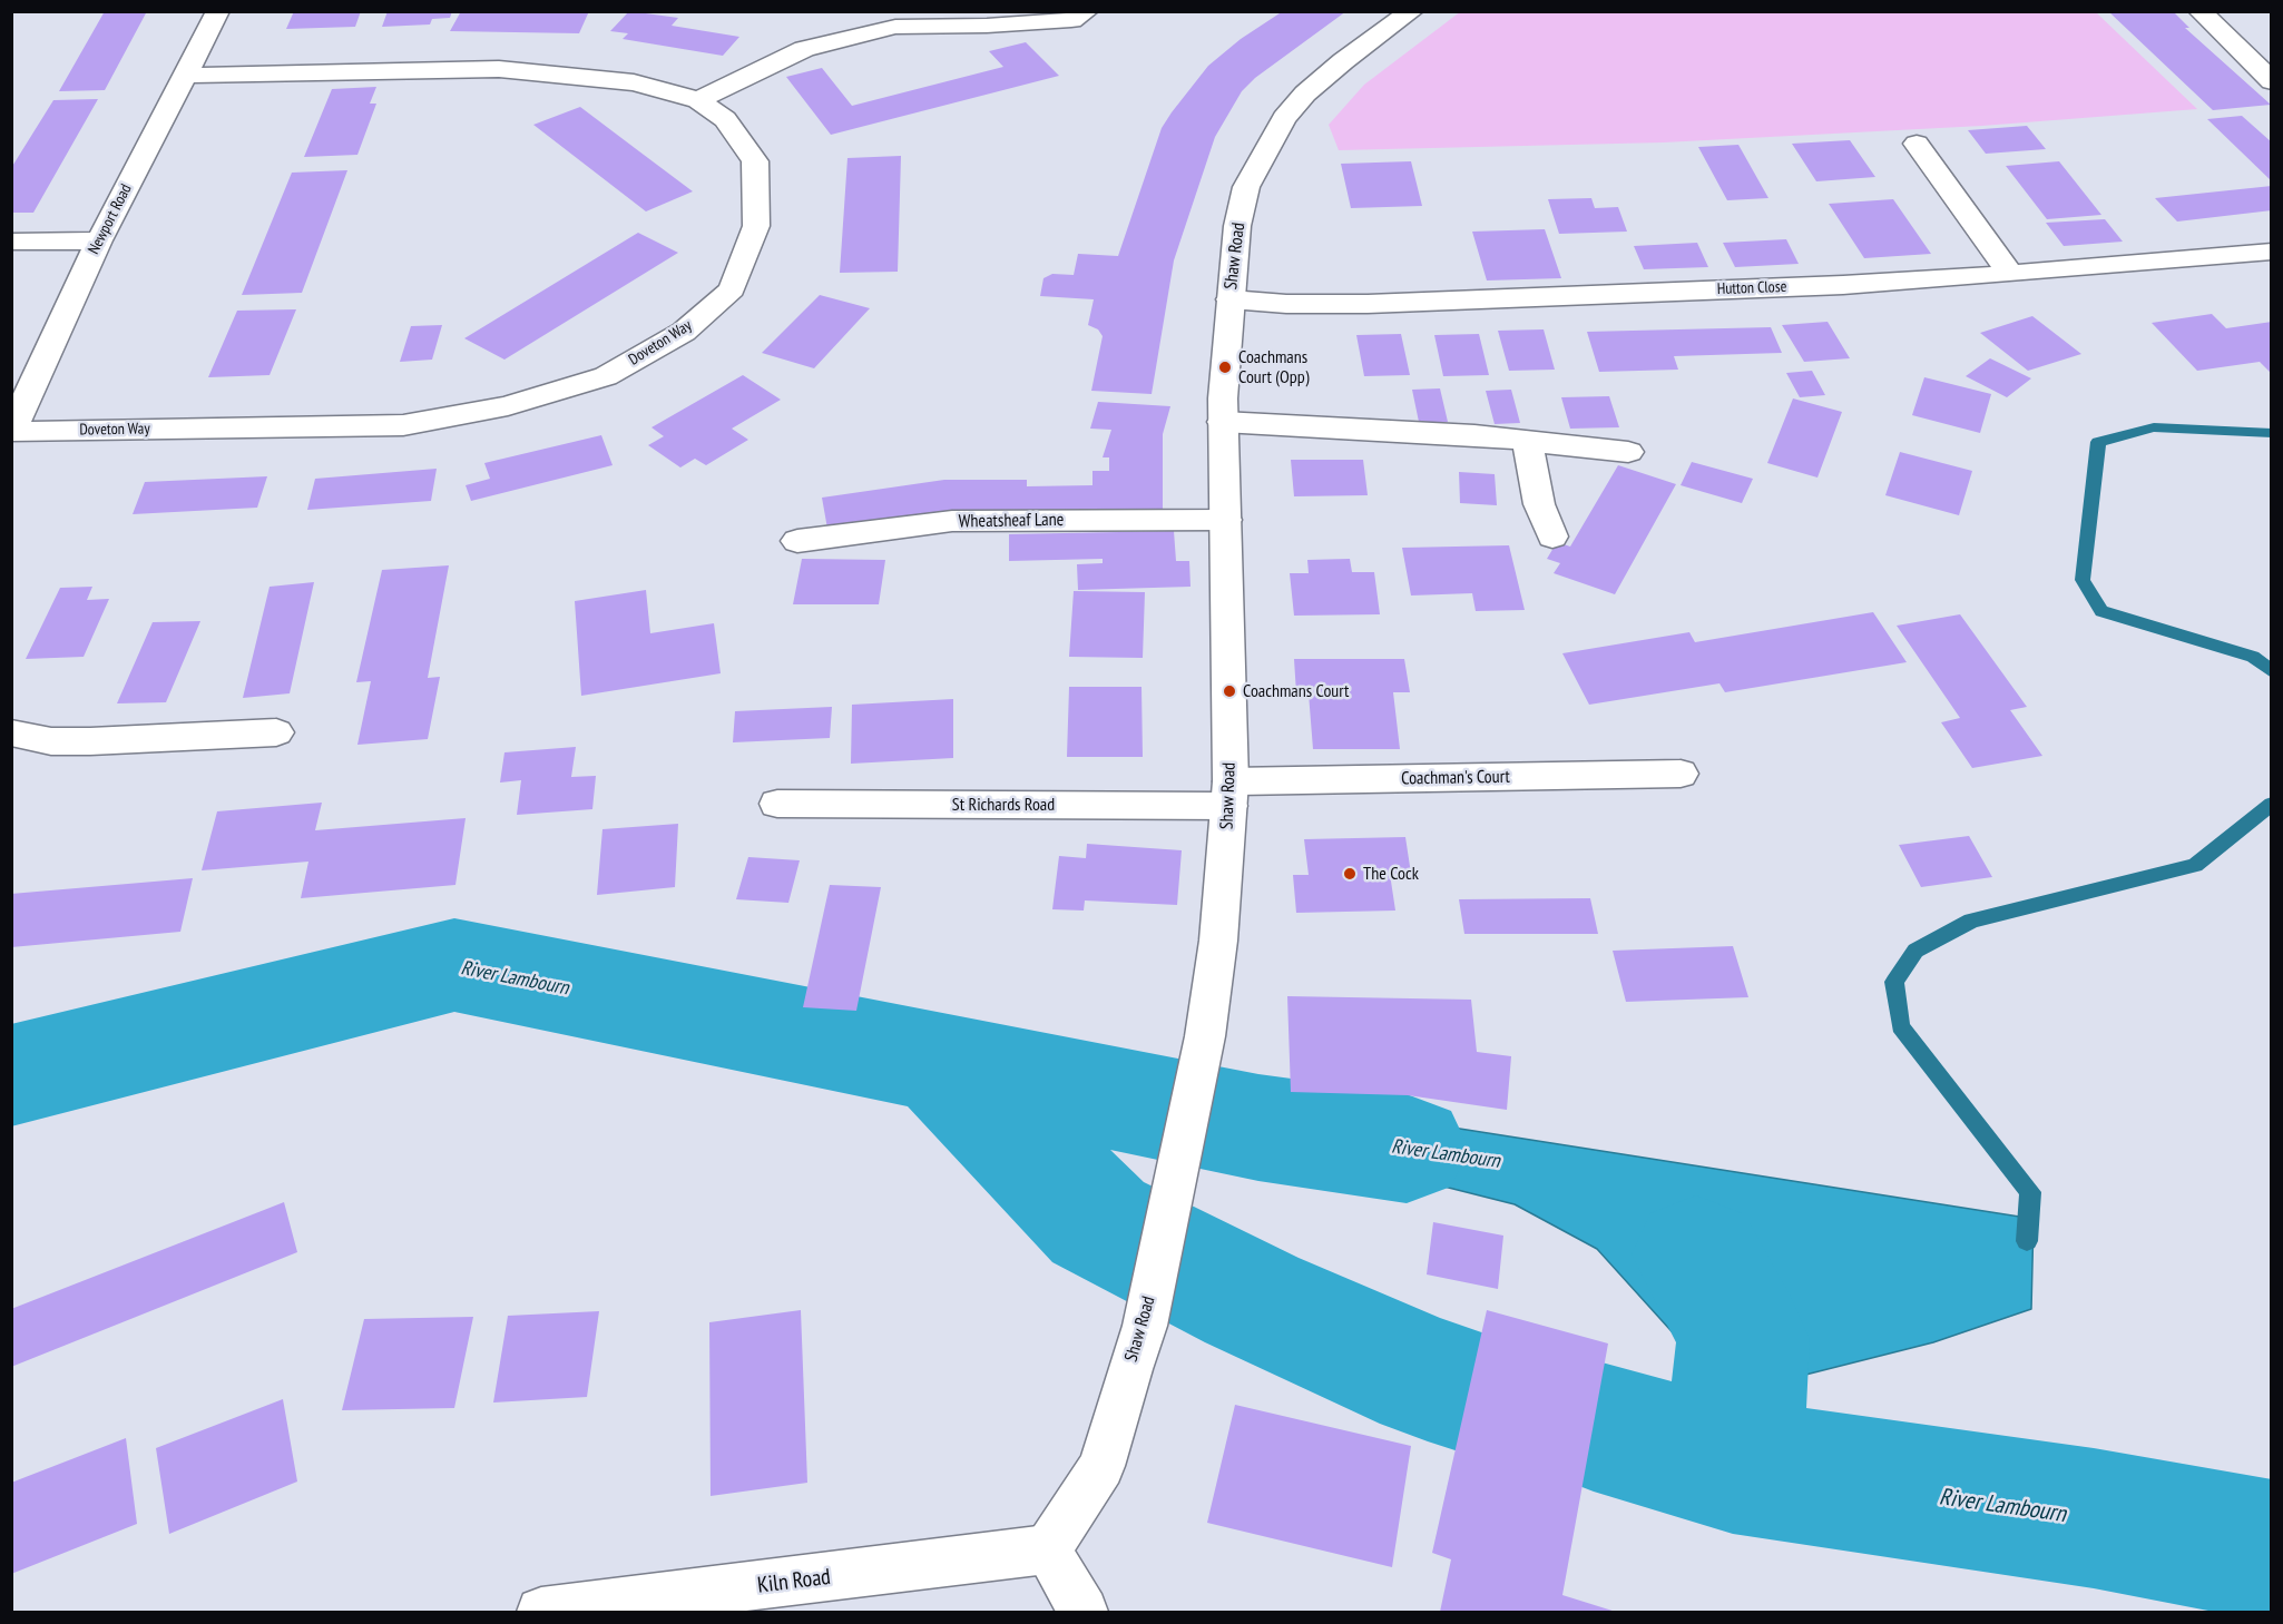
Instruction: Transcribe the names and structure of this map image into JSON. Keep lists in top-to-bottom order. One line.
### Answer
{"streets":{"street":["Newport Road","Shaw Road","Hutton Close","Doveton Way","Wheatsheaf Lane","Coachman's Court","St Richards Road","Kiln Road"]},"crossings":[["Newport Road","Doveton Way"],["Shaw Road","Hutton Close"],["Shaw Road","Wheatsheaf Lane"],["Shaw Road","Coachman's Court"],["Shaw Road","St Richards Road"],["Shaw Road","Kiln Road"],["Coachman's Court","St Richards Road"]],"water":["River Lambourn"],"places":["Coachmans Court (Opp)","Coachmans Court","The Cock"]}
